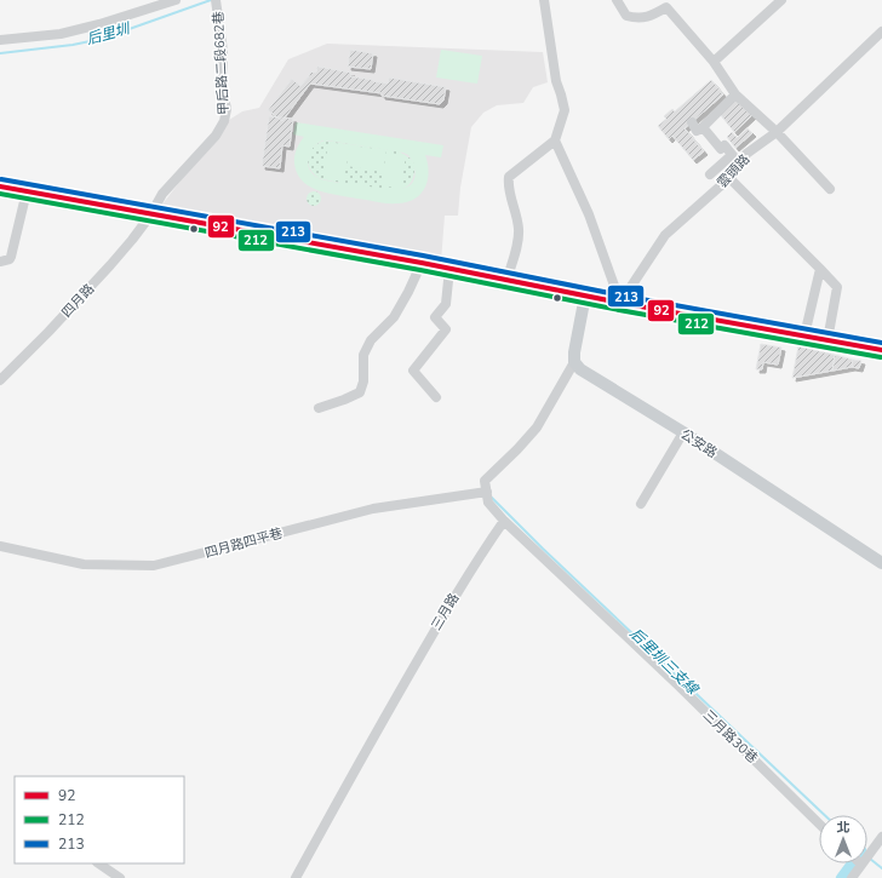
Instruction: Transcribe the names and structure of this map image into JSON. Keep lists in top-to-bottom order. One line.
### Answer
{"streets":{"main road":["公安路"],"street":["甲后路二段682巷","雲頭路","四月路","四月路四平巷","三月路","三月路30巷"]},"crossings":[["甲后路二段682巷","四月路"],["三月路","三月路30巷"]],"water":["后里圳","后里圳三支線"],"lines":["transit line 213","transit line 92","transit line 212"],"legend":["92","212","213"],"north":"top"}
